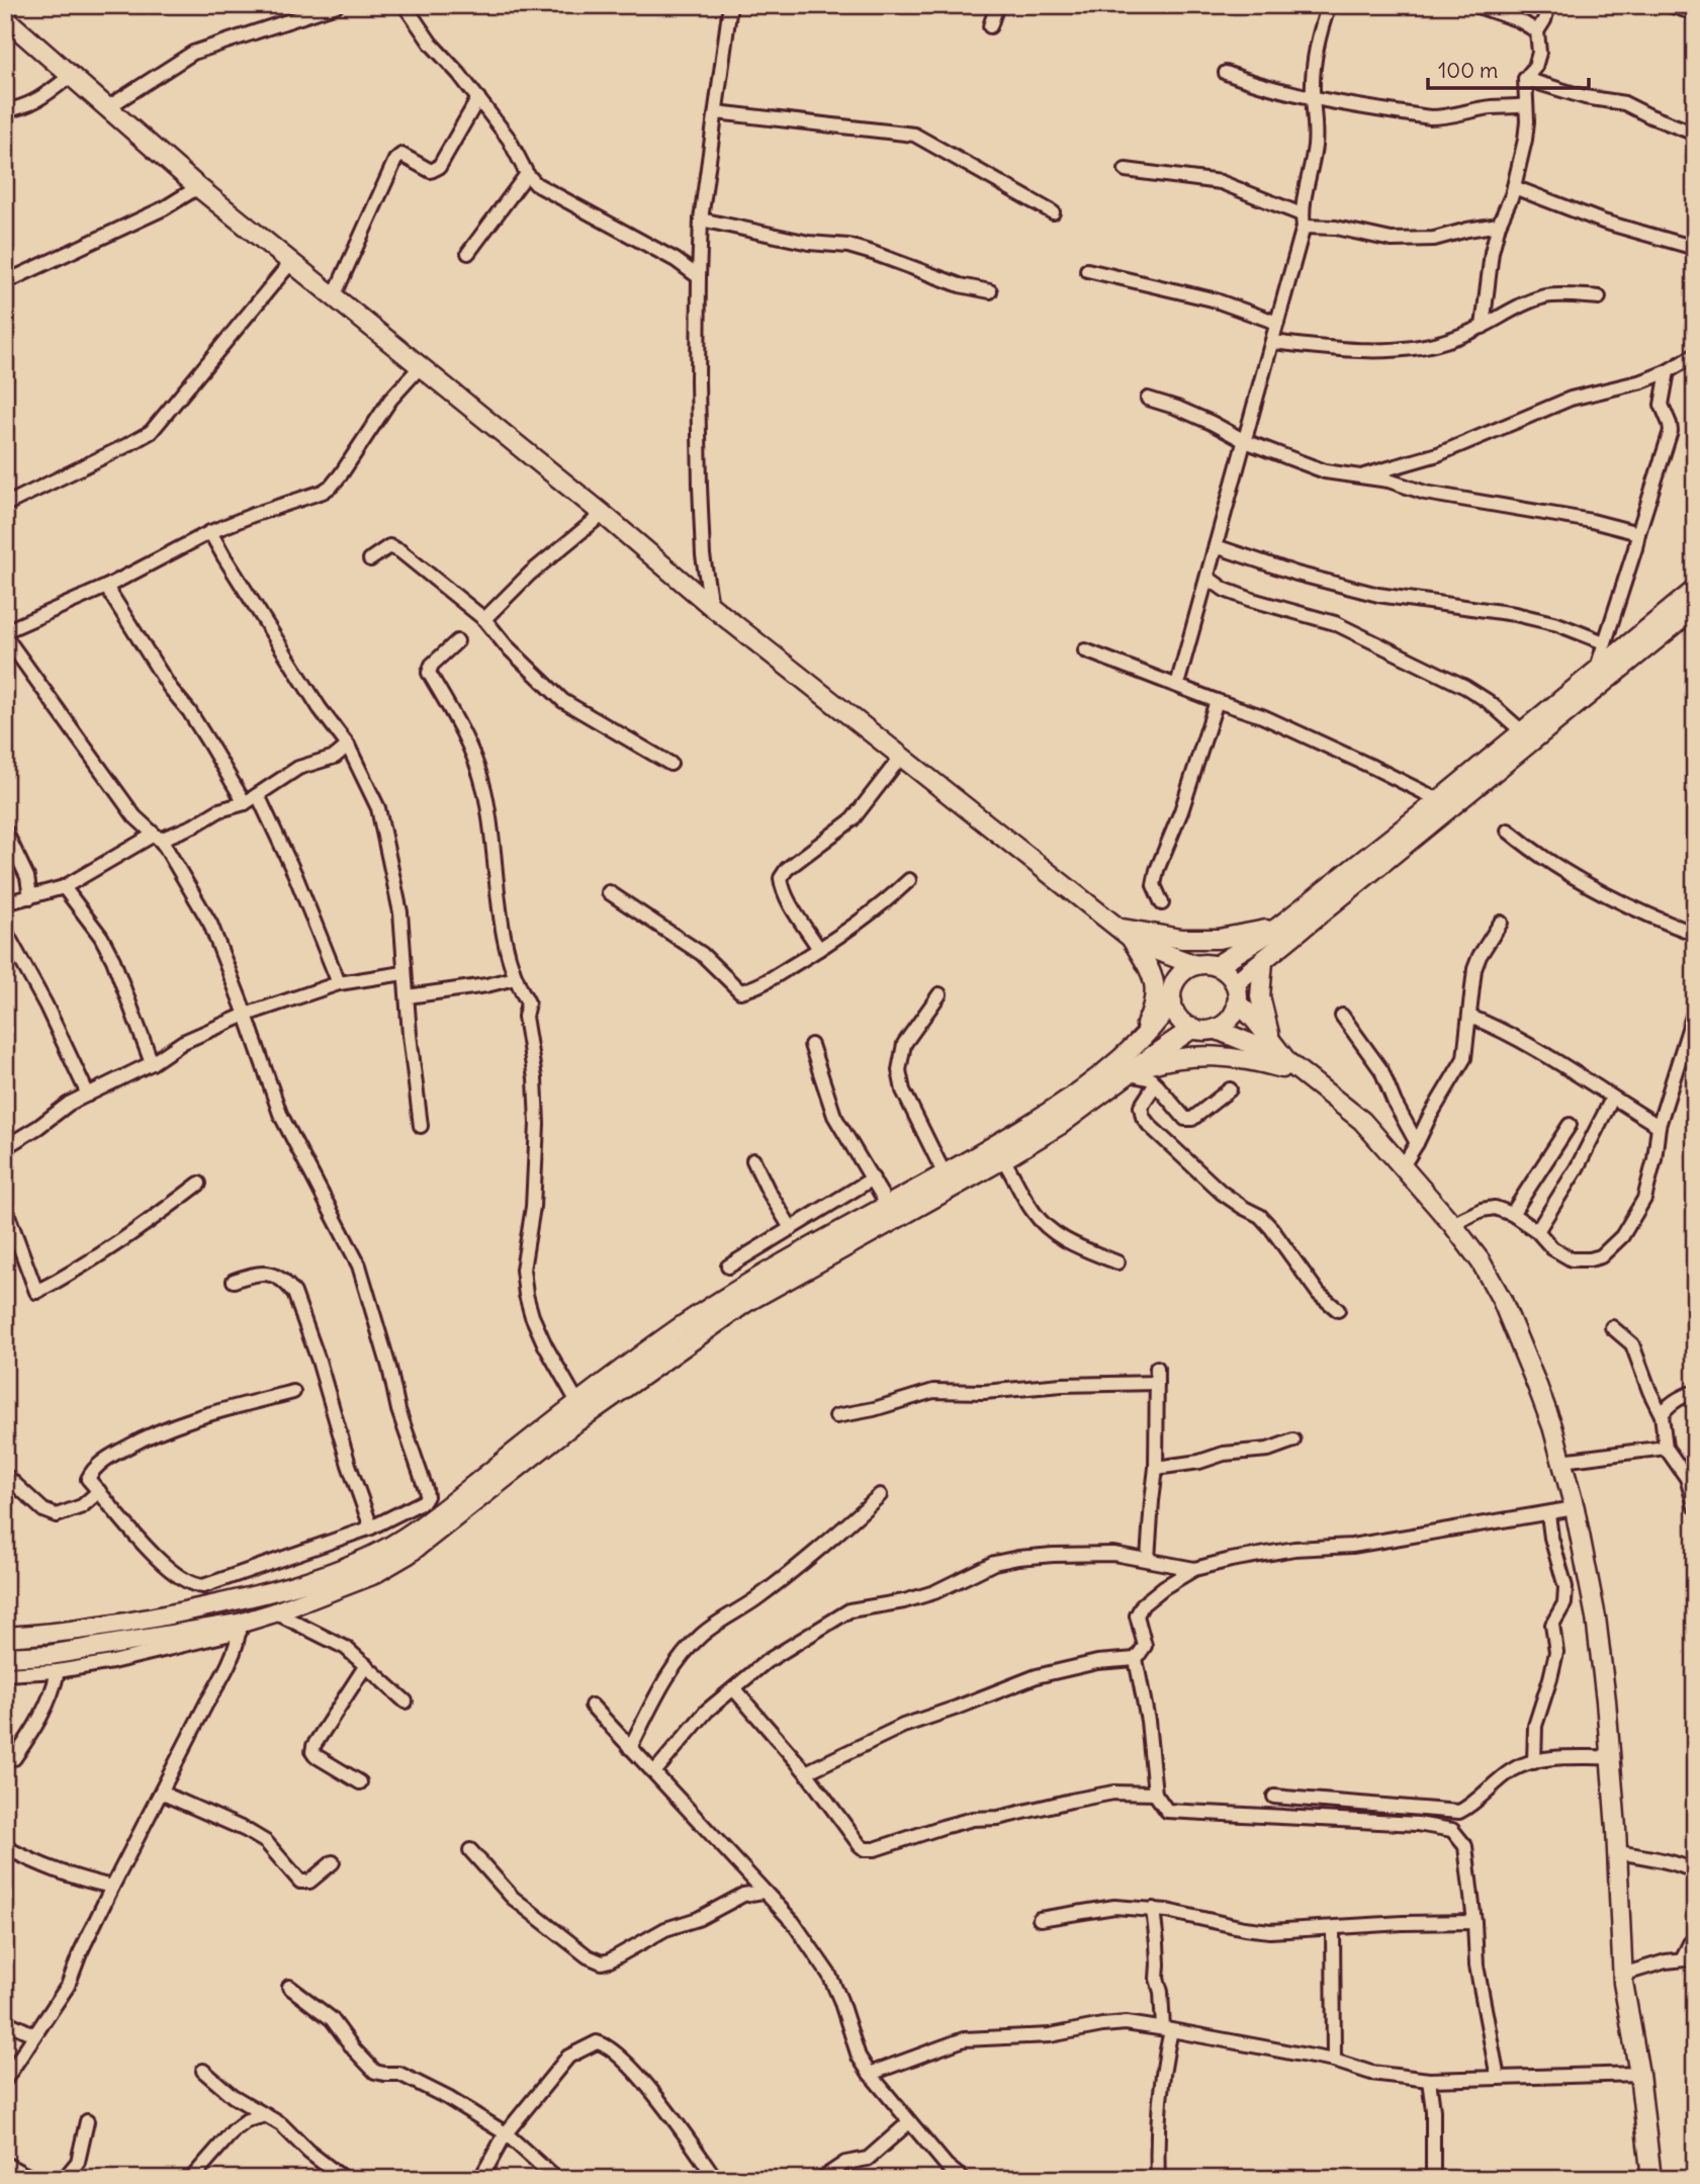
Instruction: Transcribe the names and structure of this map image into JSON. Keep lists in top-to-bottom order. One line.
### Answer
{"scale_bar":"100 m"}
